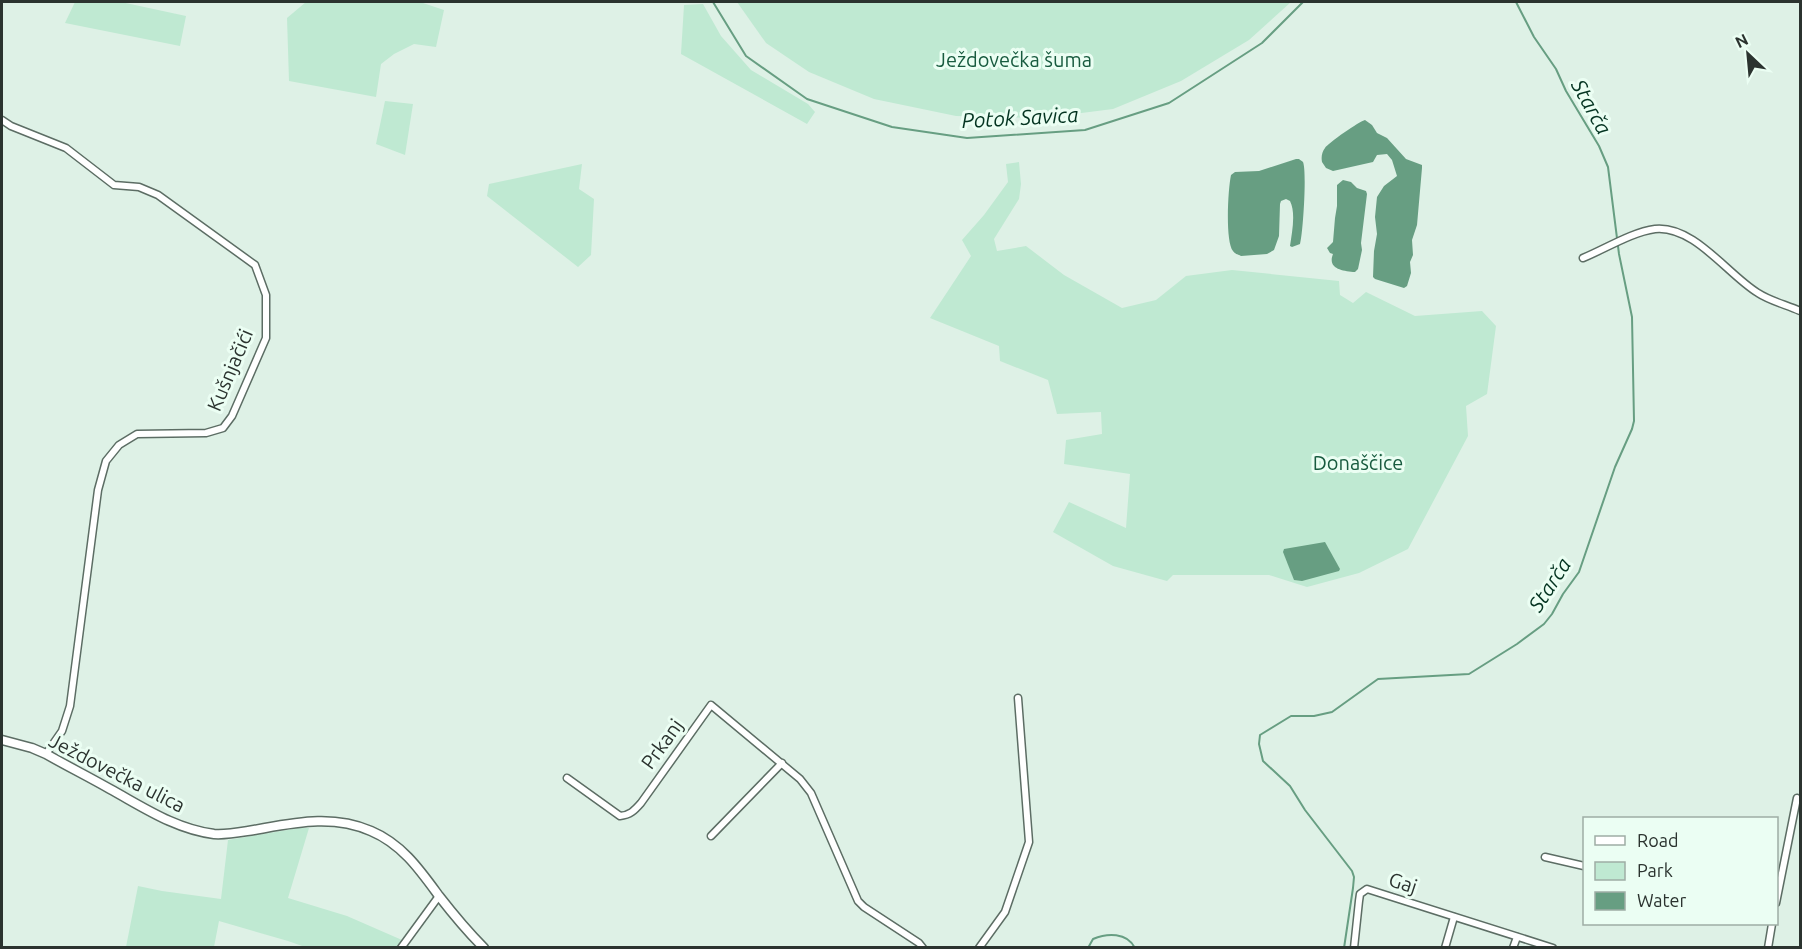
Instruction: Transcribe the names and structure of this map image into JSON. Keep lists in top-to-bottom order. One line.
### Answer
{"streets":{"main road":["Ježdovečka ulica"],"street":["Kušnjačići","Prkanj","Gaj"]},"crossings":[["Kušnjačići","Ježdovečka ulica"]],"water":["Starča","Potok Savica"],"parks":["Ježdovečka šuma","Donaščice"],"legend":["Road","Park","Water"],"north":"top left"}
